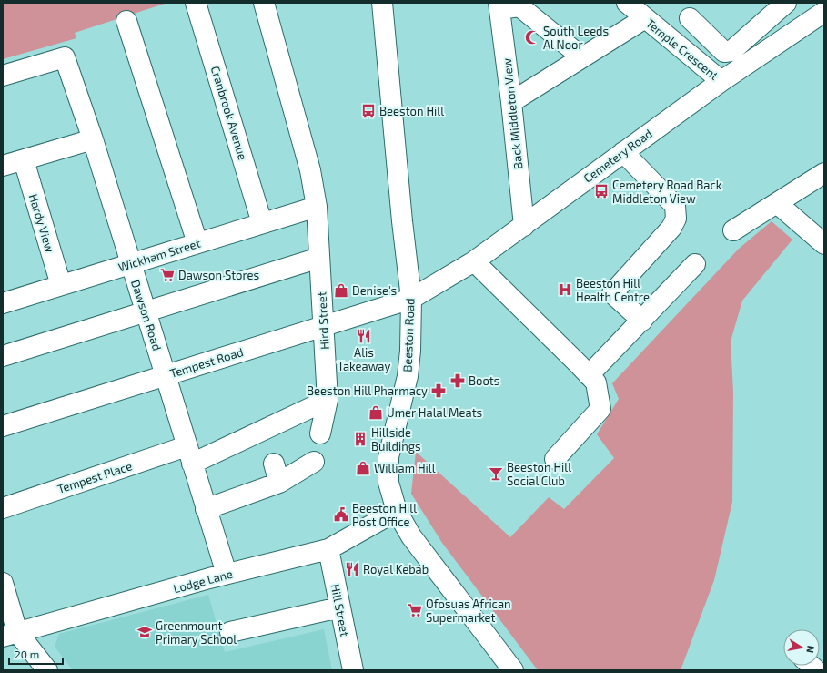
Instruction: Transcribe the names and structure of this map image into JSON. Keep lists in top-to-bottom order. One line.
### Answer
{"streets":{"street":["Temple Crescent","Cranbrook Avenue","Back Middleton View","Cemetery Road","Hardy View","Wickham Street","Dawson Road","Hird Street","Beeston Road","Tempest Road","Tempest Place","Lodge Lane","Hill Street"]},"crossings":[["Temple Crescent","Cemetery Road"],["Cranbrook Avenue","Wickham Street"],["Back Middleton View","Cemetery Road"],["Cemetery Road","Beeston Road"],["Cemetery Road","Tempest Road"],["Hardy View","Wickham Street"],["Wickham Street","Dawson Road"],["Wickham Street","Hird Street"],["Dawson Road","Tempest Road"],["Dawson Road","Tempest Place"],["Dawson Road","Lodge Lane"],["Hird Street","Tempest Road"],["Hird Street","Tempest Place"],["Beeston Road","Tempest Road"],["Beeston Road","Lodge Lane"],["Lodge Lane","Hill Street"]],"places":{"mosque":["South Leeds Al Noor"],"bus stop":["Beeston Hill","Cemetery Road Back Middleton View"],"supermarket":["Dawson Stores","Ofosuas African Supermarket"],"hospital":["Beeston Hill Health Centre"],"shop":["Denise's","Umer Halal Meats","William Hill"],"restaurant":["Alis Takeaway","Royal Kebab"],"pharmacy":["Boots","Beeston Hill Pharmacy"],"building":["Hillside Buildings"],"bar":["Beeston Hill Social Club"],"public building":["Beeston Hill Post Office"],"school or university":["Greenmount Primary School"]},"scale_bar":"20 m","north":"right"}
